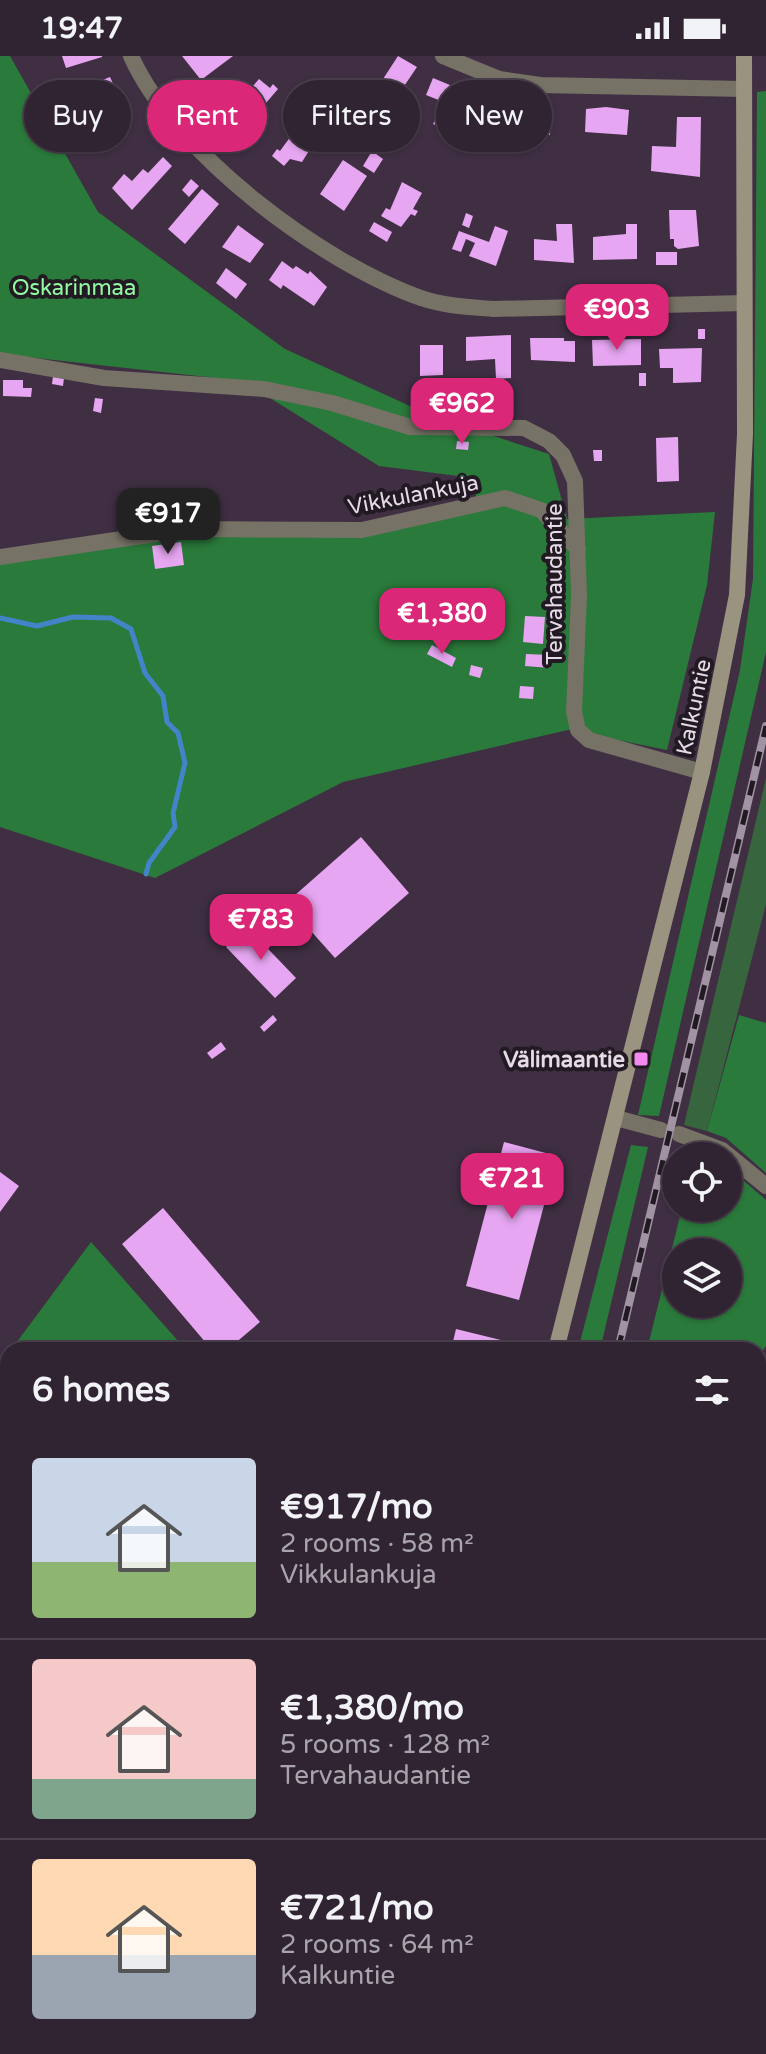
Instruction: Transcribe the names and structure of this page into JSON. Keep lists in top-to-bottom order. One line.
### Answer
{"streets":{"street":["Vikkulankuja","Tervahaudantie","Kalkuntie"]},"crossings":[["Vikkulankuja","Tervahaudantie"],["Tervahaudantie","Kalkuntie"]],"parks":["Oskarinmaa"],"places":{"transit":["Välimaantie"]},"page":{"status":"19:47","chip":["Buy","Rent","Filters","New"],"price":["€903","€962","€917","€1,380","€783","€721"],"heading":"6 homes","list":[{"name":"€917/mo","note":"2 rooms · 58 m² · Vikkulankuja"},{"name":"€1,380/mo","note":"5 rooms · 128 m² · Tervahaudantie"},{"name":"€721/mo","note":"2 rooms · 64 m² · Kalkuntie"}]}}
